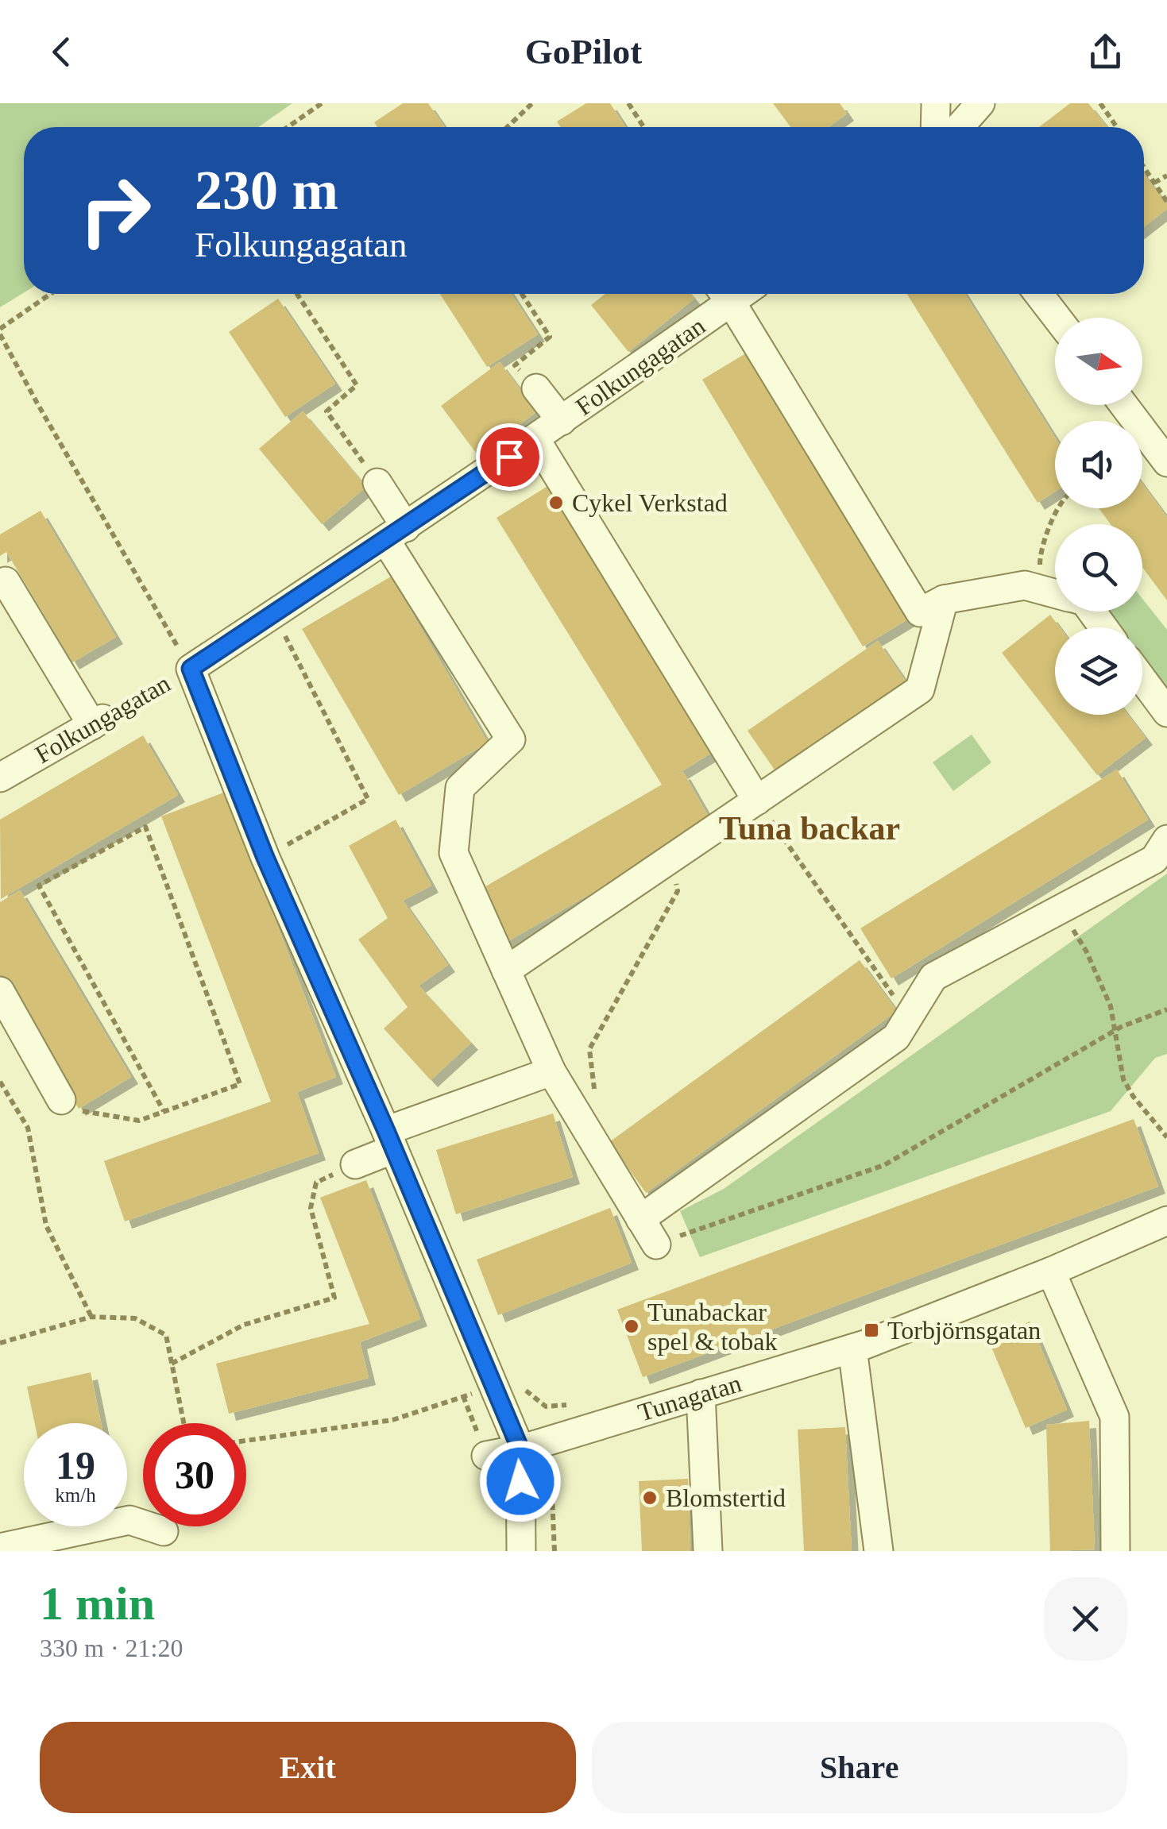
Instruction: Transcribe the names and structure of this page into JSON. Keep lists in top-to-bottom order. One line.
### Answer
{"streets":{"street":["Folkungagatan","Tunagatan"]},"districts":["Tuna backar"],"places":{"other":["Cykel Verkstad","Tunabackar spel & tobak","Blomstertid"],"transit":["Torbjörnsgatan"]},"north":"right","page":{"header":"GoPilot","turn":["230 m","Folkungagatan"],"speed":"19 km/h","limit":"30","heading":["1 min","330 m · 21:20"],"buttons":["Exit","Share"]}}
